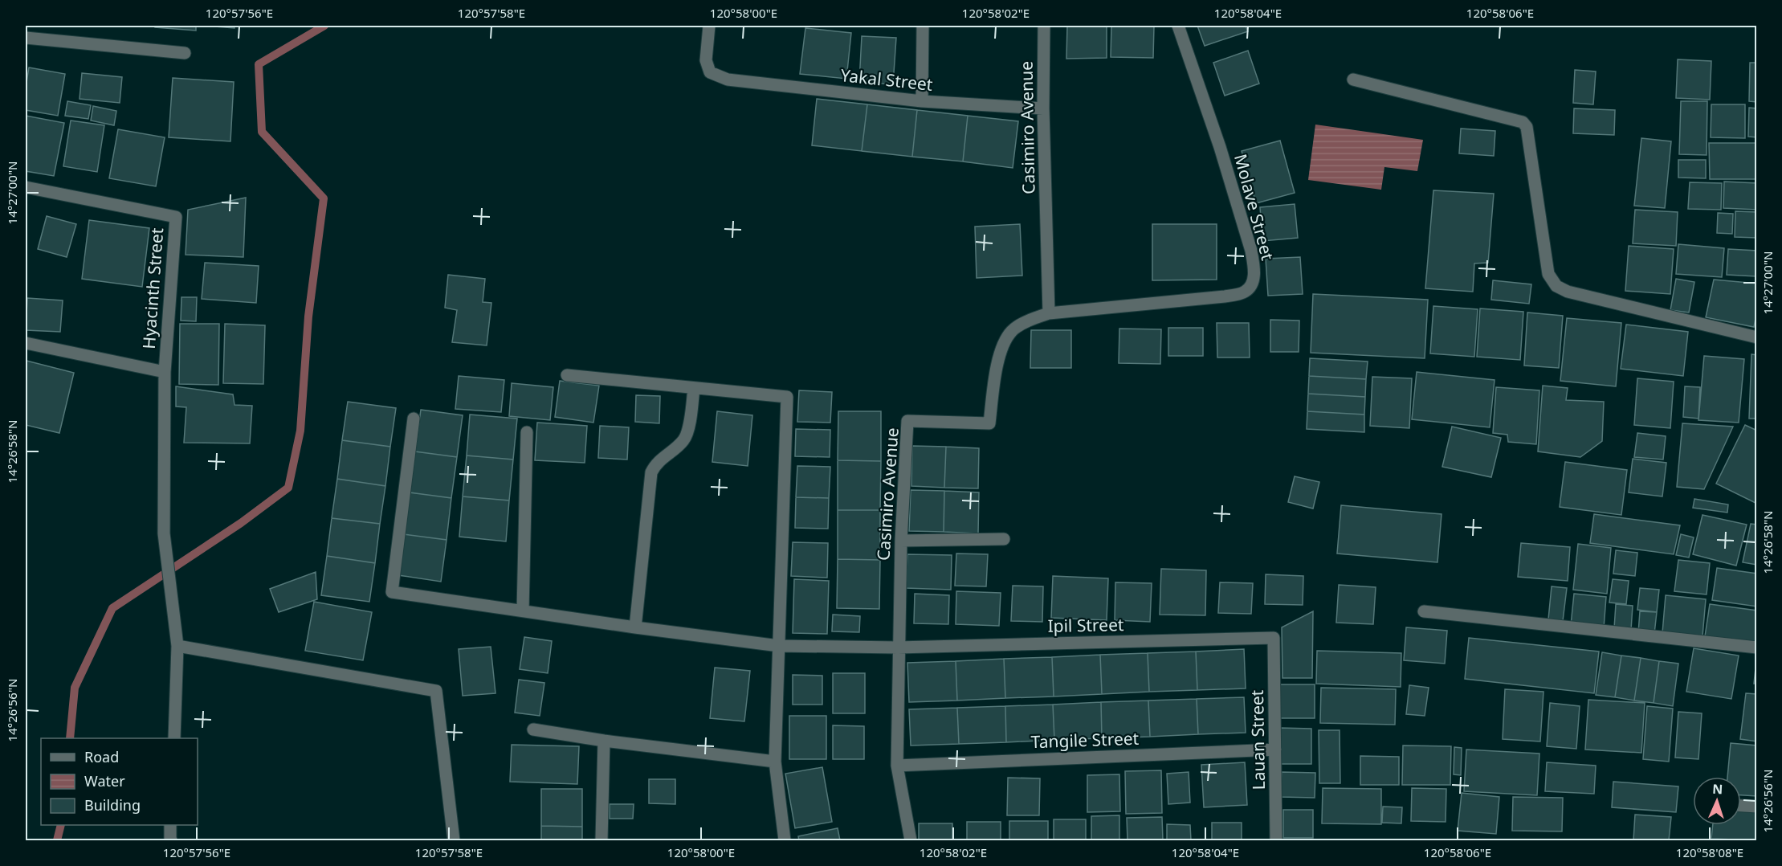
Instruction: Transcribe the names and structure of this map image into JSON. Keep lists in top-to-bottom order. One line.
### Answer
{"streets":{"street":["Yakal Street","Casimiro Avenue","Molave Street","Hyacinth Street","Ipil Street","Lauan Street","Tangile Street"]},"crossings":[["Yakal Street","Casimiro Avenue"],["Casimiro Avenue","Molave Street"],["Casimiro Avenue","Ipil Street"],["Casimiro Avenue","Tangile Street"],["Ipil Street","Lauan Street"],["Lauan Street","Tangile Street"]],"legend":["Road","Water","Building"],"north":"top","coordinates":["120°57'56\"E","120°57'58\"E","120°58'00\"E","120°58'02\"E","120°58'04\"E","120°58'06\"E","14°27'00\"N","14°26'58\"N","14°26'56\"N","120°58'08\"E"]}
